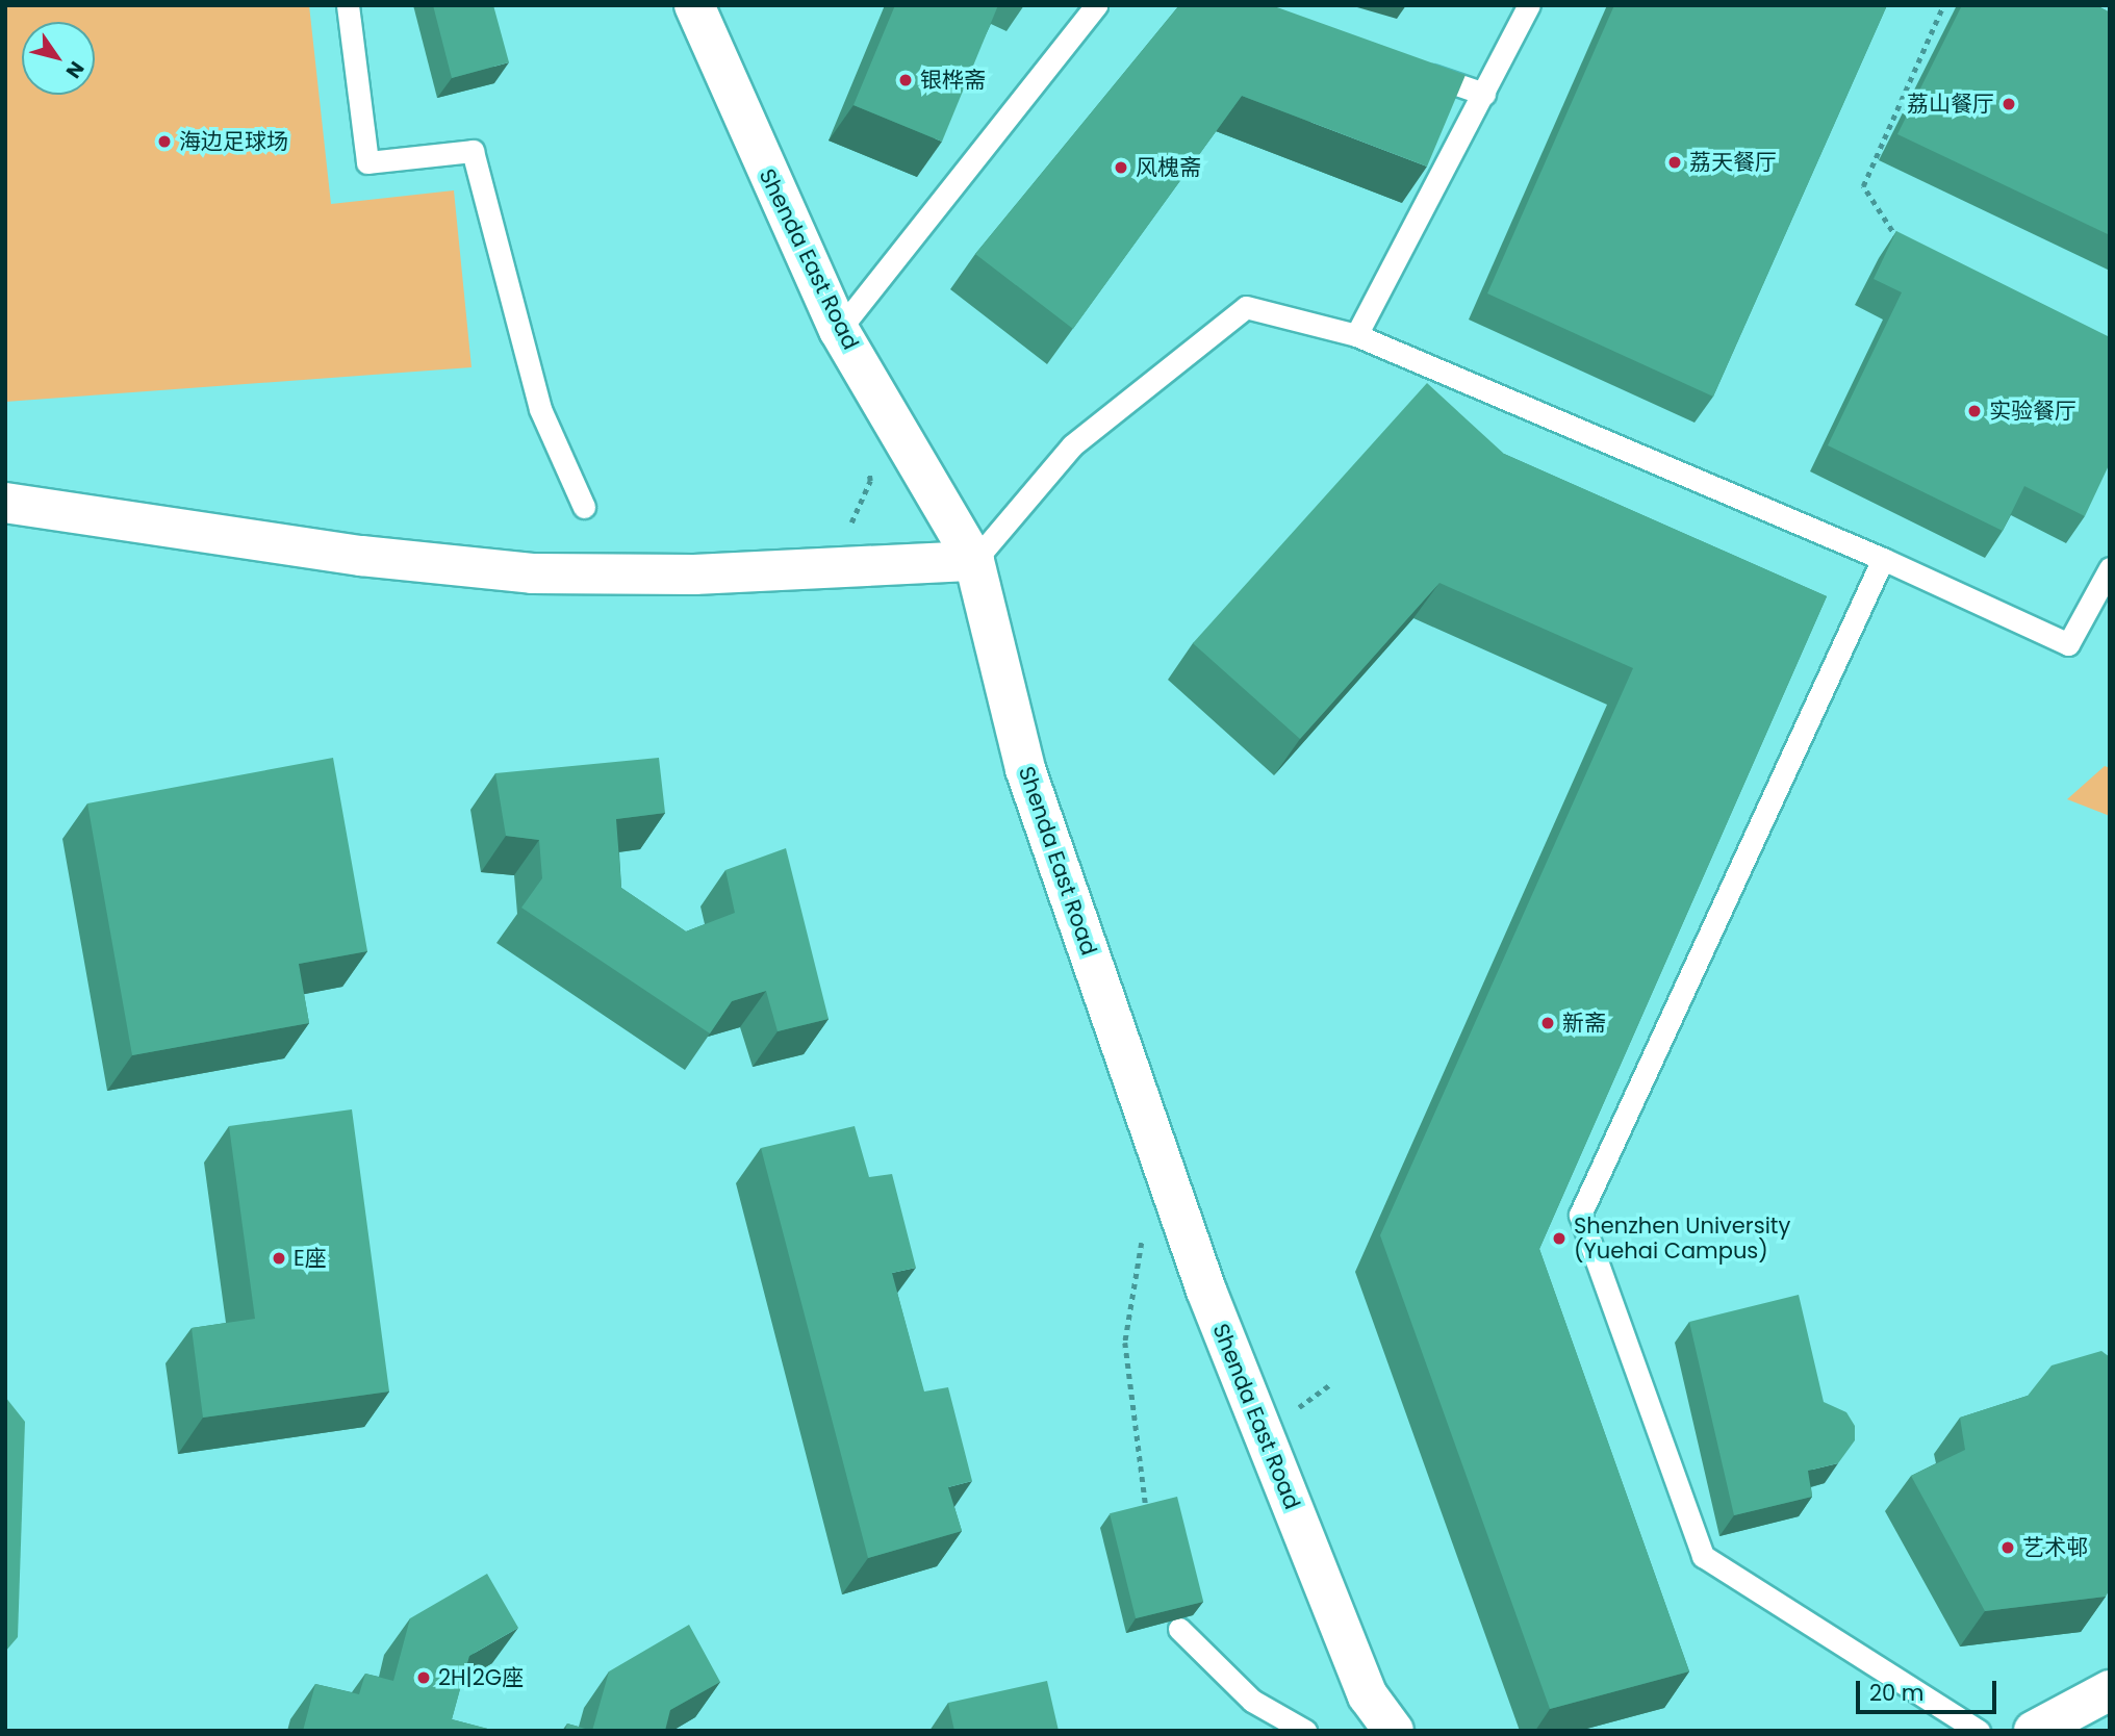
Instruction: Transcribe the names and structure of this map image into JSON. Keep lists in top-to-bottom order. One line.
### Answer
{"streets":{"street":["Shenda East Road"]},"places":["银桦斋","荔山餐厅","海边足球场","荔天餐厅","风槐斋","实验餐厅","新斋","Shenzhen University (Yuehai Campus)","E座","艺术邨","2H|2G座"],"scale_bar":"20 m","north":"bottom right"}
